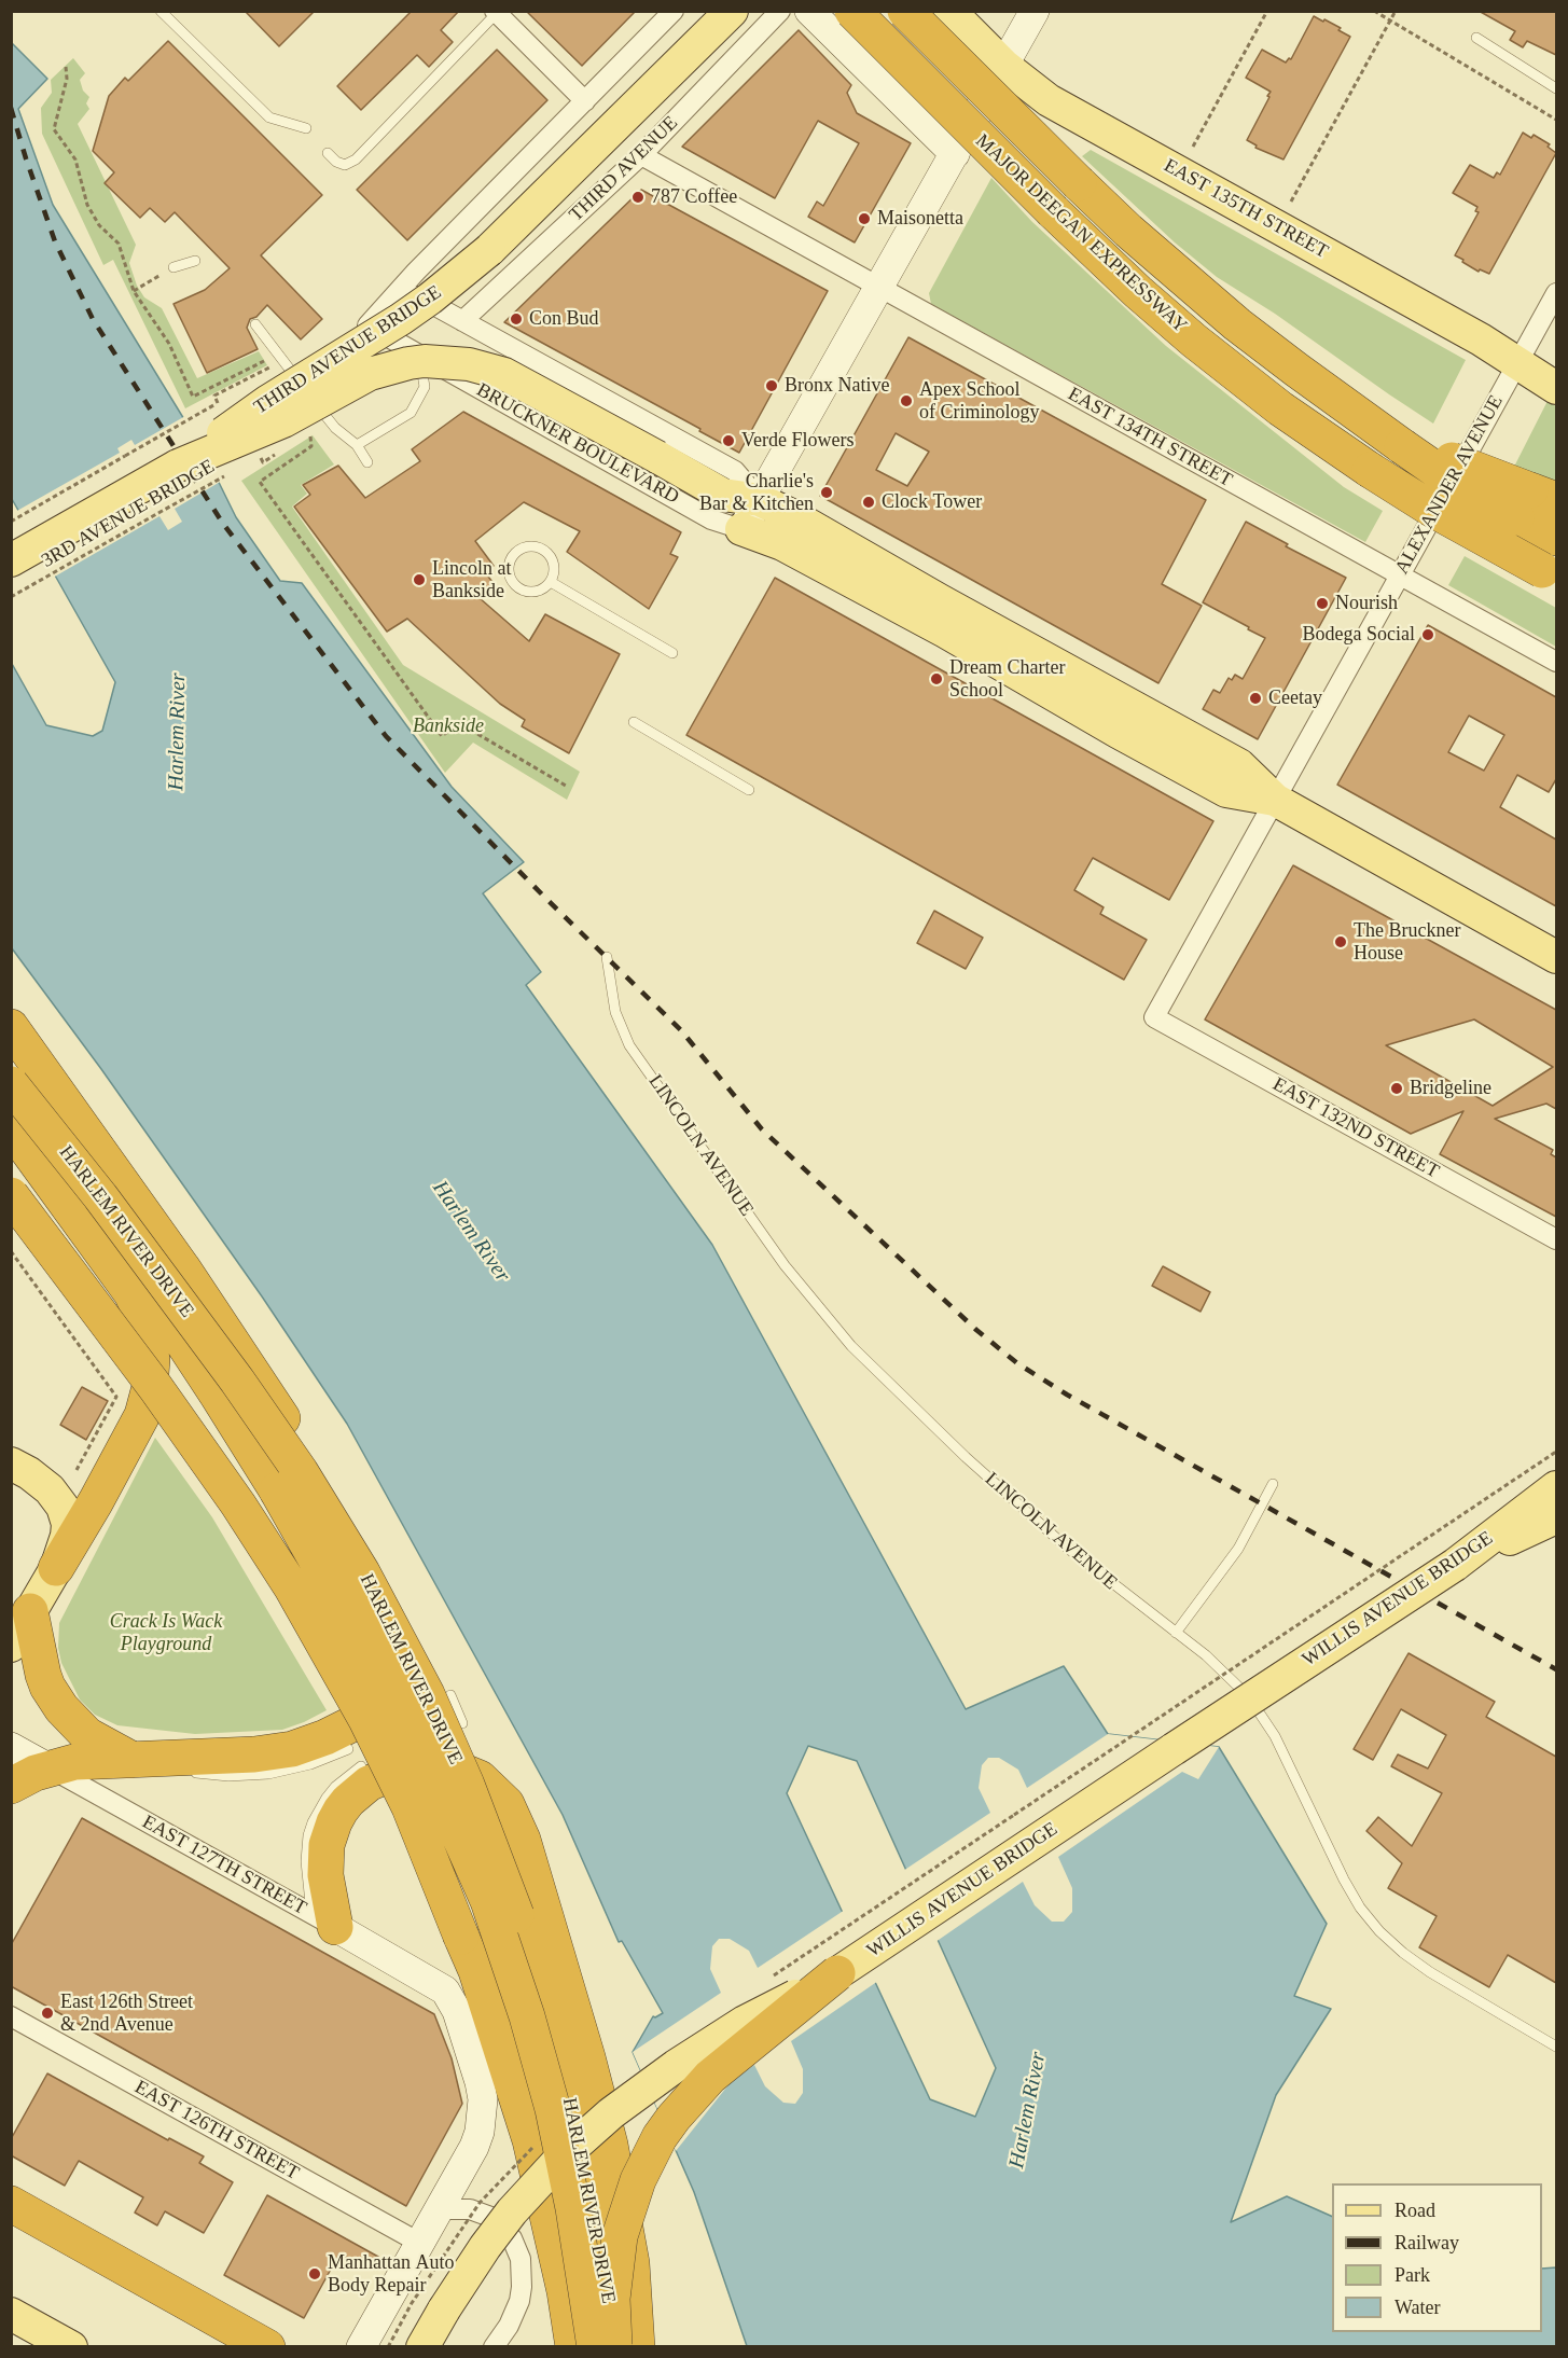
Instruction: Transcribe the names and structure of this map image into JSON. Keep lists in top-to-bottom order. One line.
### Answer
{"streets":{"highway":["MAJOR DEEGAN EXPRESSWAY","HARLEM RIVER DRIVE"],"main road":["EAST 135TH STREET","THIRD AVENUE BRIDGE","BRUCKNER BOULEVARD","WILLIS AVENUE BRIDGE","EAST 127TH STREET"],"street":["THIRD AVENUE","EAST 134TH STREET","ALEXANDER AVENUE","EAST 132ND STREET","EAST 126TH STREET"],"lane":["LINCOLN AVENUE"],"path":["3RD AVENUE BRIDGE"]},"crossings":[["THIRD AVENUE","EAST 134TH STREET"],["THIRD AVENUE","BRUCKNER BOULEVARD"],["EAST 135TH STREET","ALEXANDER AVENUE"],["EAST 134TH STREET","ALEXANDER AVENUE"],["BRUCKNER BOULEVARD","ALEXANDER AVENUE"],["ALEXANDER AVENUE","EAST 132ND STREET"]],"water":["Harlem River"],"parks":["Bankside","Crack Is Wack Playground"],"places":["787 Coffee","Maisonetta","Con Bud","Bronx Native","Apex School of Criminology","Verde Flowers","Charlie's Bar & Kitchen","Clock Tower","Lincoln at Bankside","Nourish","Bodega Social","Dream Charter School","Ceetay","The Bruckner House","Bridgeline","East 126th Street & 2nd Avenue","Manhattan Auto Body Repair"],"legend":["Road","Railway","Park","Water"]}
